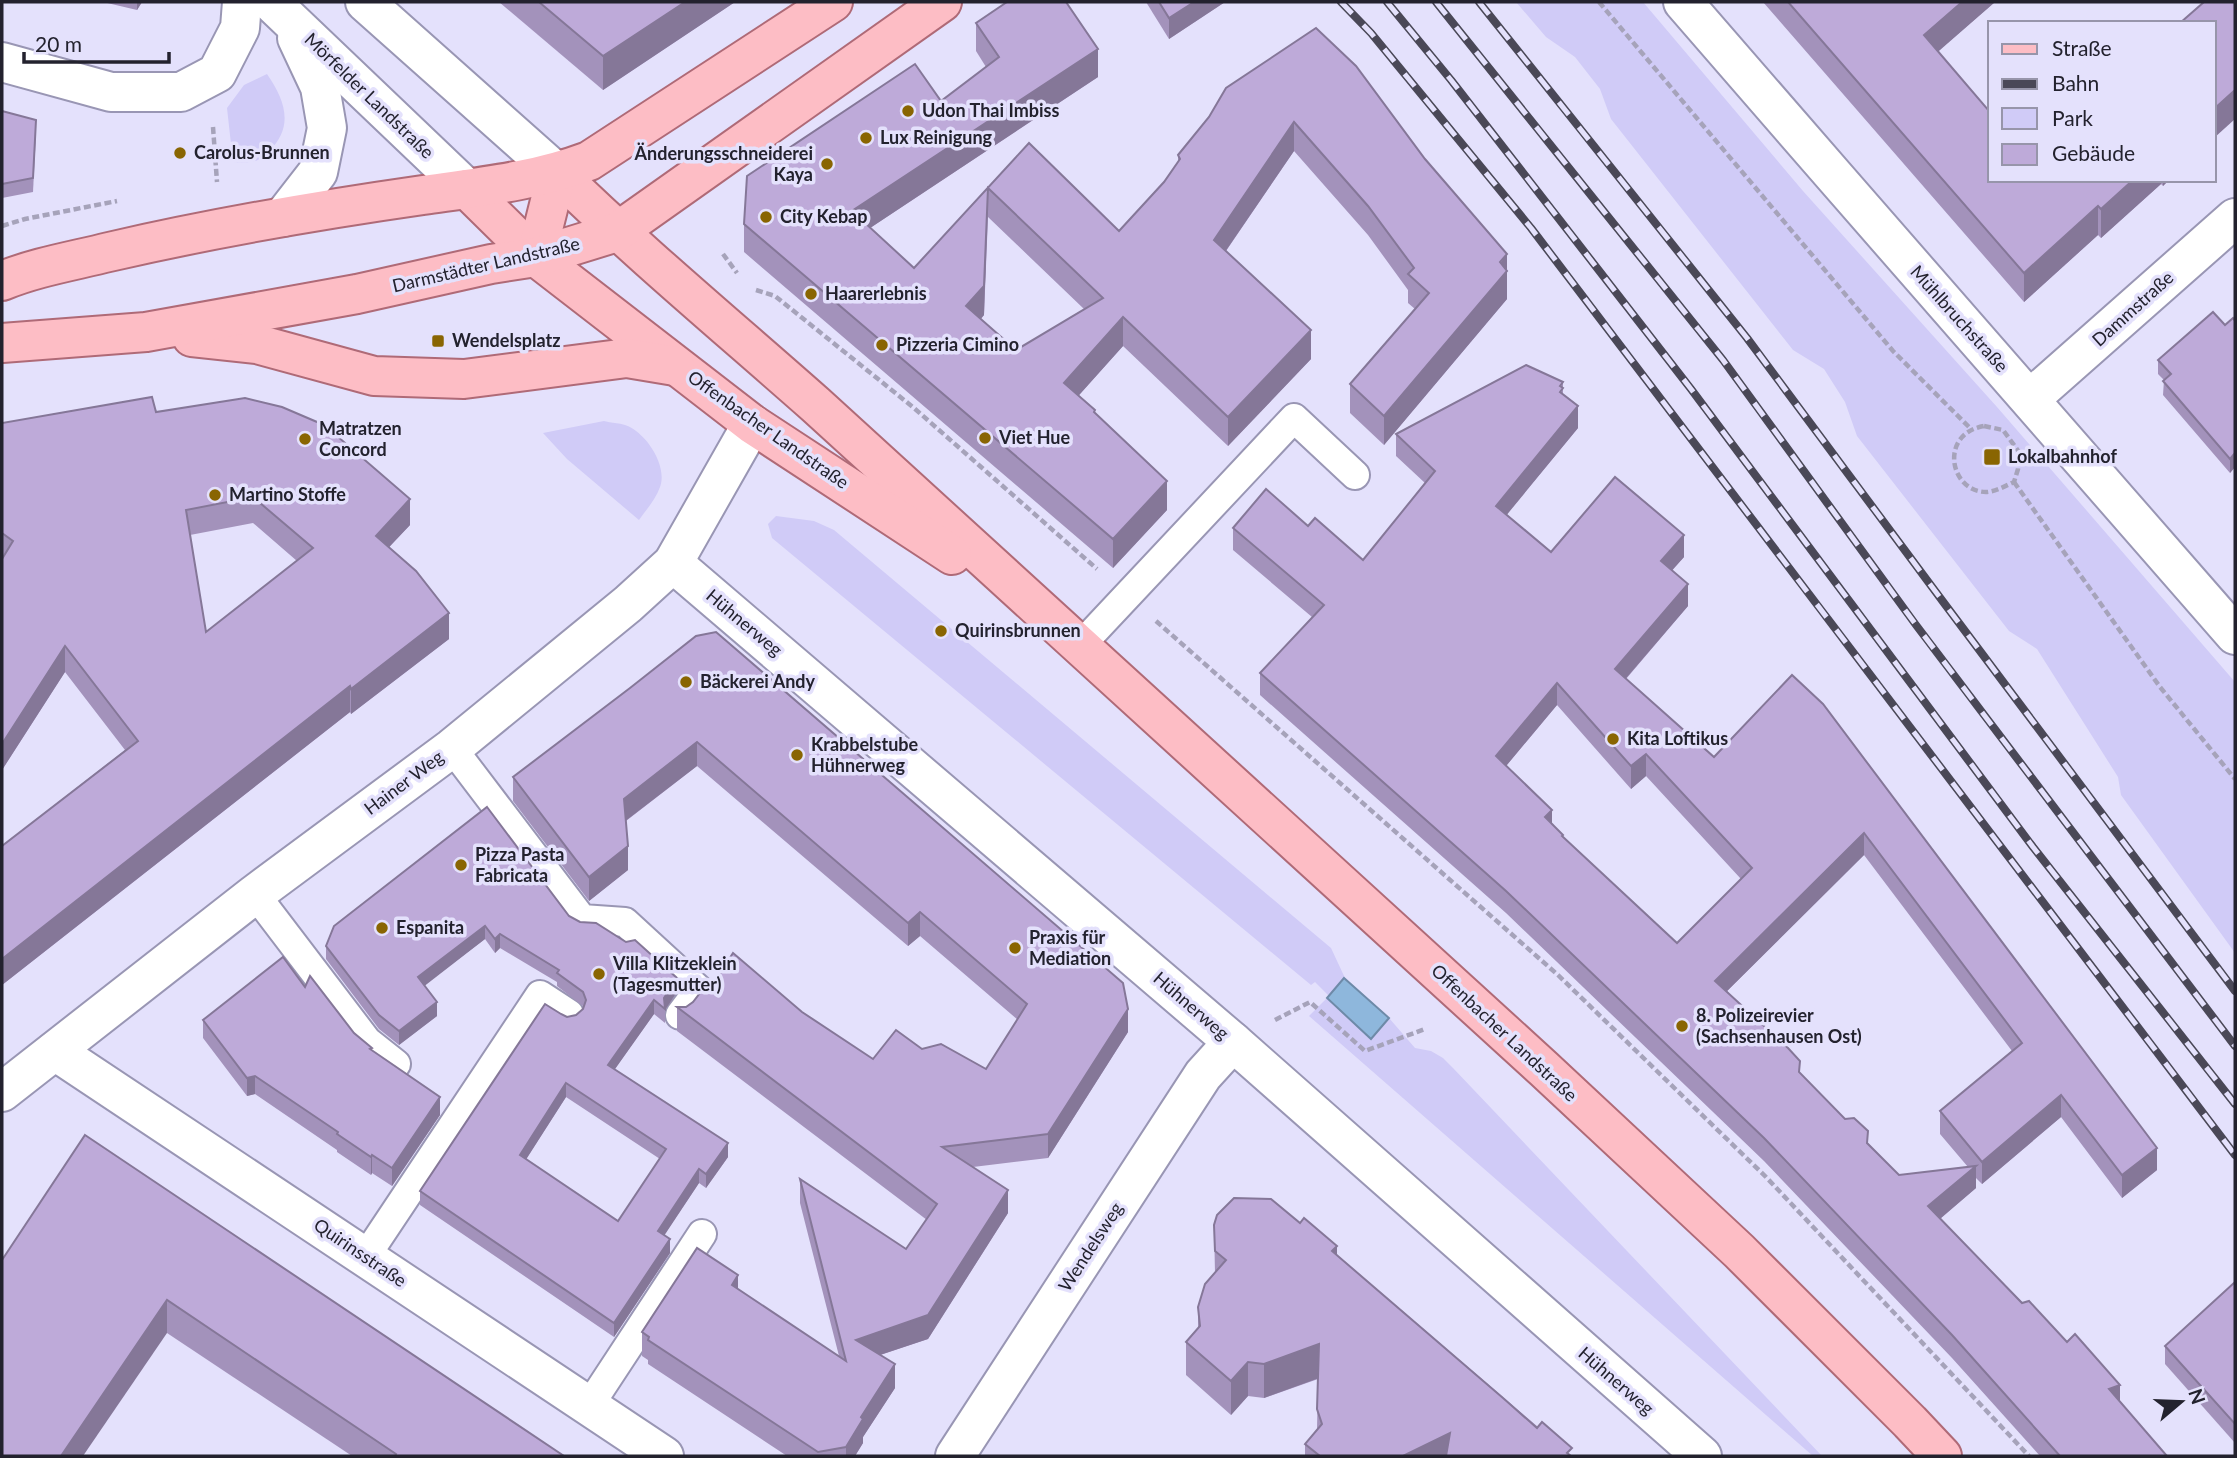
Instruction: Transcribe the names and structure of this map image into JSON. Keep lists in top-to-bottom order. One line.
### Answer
{"streets":{"main road":["Darmstädter Landstraße","Offenbacher Landstraße"],"street":["Mörfelder Landstraße","Dammstraße","Mühlbruchstraße","Hühnerweg","Hainer Weg","Wendelsweg","Quirinsstraße"]},"crossings":[["Mörfelder Landstraße","Offenbacher Landstraße"],["Darmstädter Landstraße","Offenbacher Landstraße"],["Dammstraße","Mühlbruchstraße"],["Offenbacher Landstraße","Hainer Weg"],["Hühnerweg","Hainer Weg"],["Hühnerweg","Wendelsweg"],["Hainer Weg","Quirinsstraße"]],"places":{"other":["Udon Thai Imbiss","Lux Reinigung","Carolus-Brunnen","Änderungsschneiderei Kaya","City Kebap","Haarerlebnis","Pizzeria Cimino","Viet Hue","Matratzen Concord","Martino Stoffe","Quirinsbrunnen","Bäckerei Andy","Kita Loftikus","Krabbelstube Hühnerweg","Pizza Pasta Fabricata","Espanita","Praxis für Mediation","Villa Klitzeklein (Tagesmutter)","8. Polizeirevier (Sachsenhausen Ost)"],"transit":["Wendelsplatz","Lokalbahnhof"]},"legend":["Straße","Bahn","Park","Gebäude"],"scale_bar":"20 m","north":"right"}
